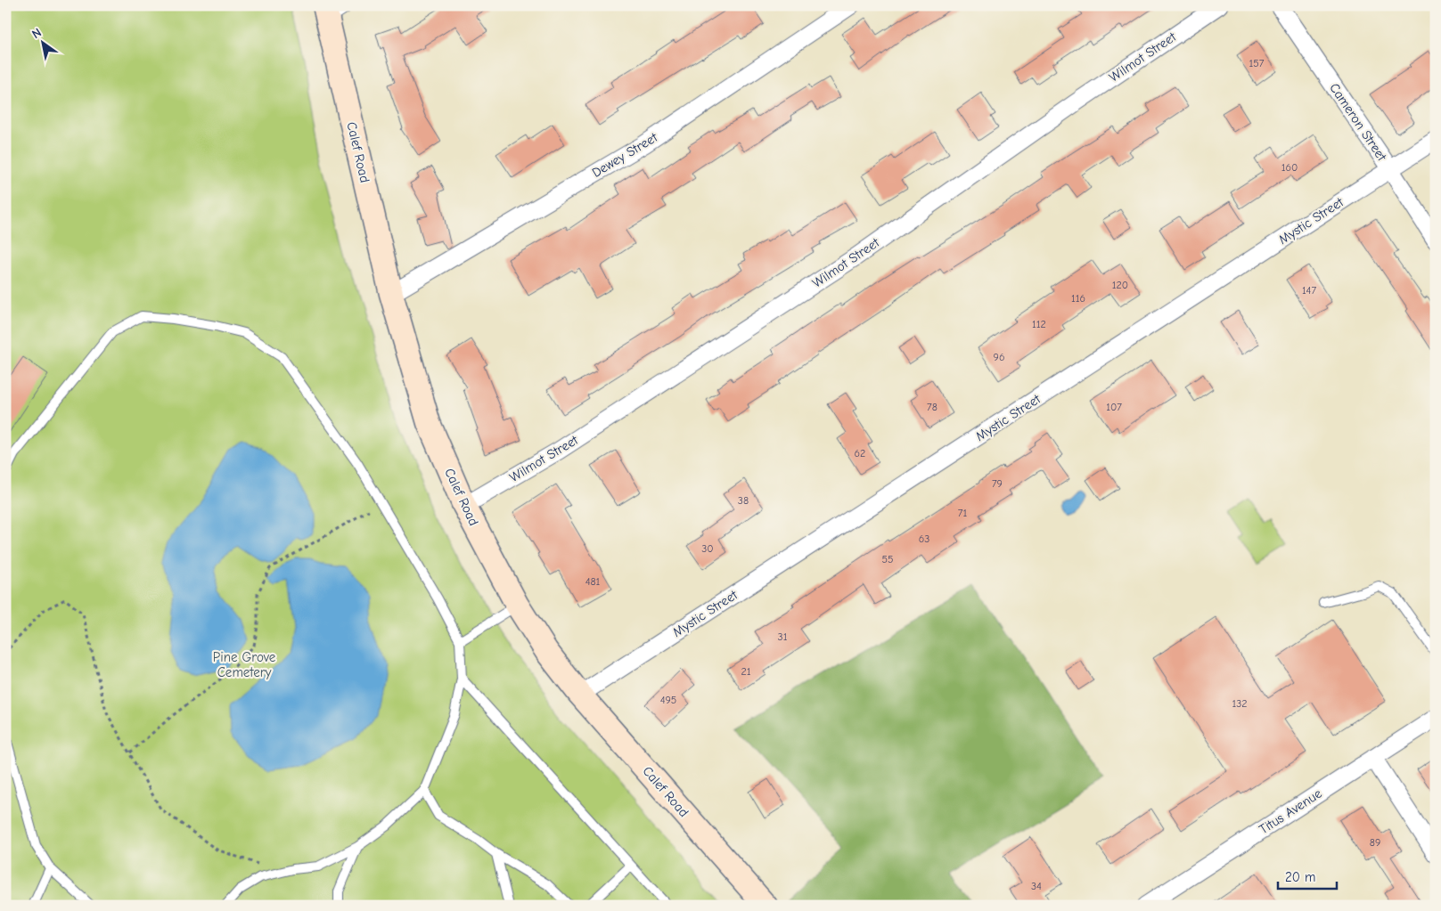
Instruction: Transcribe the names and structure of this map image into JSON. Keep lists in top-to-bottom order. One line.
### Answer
{"streets":{"main road":["Calef Road"],"street":["Wilmot Street","Cameron Street","Dewey Street","Mystic Street","Titus Avenue"]},"crossings":[["Wilmot Street","Calef Road"],["Cameron Street","Mystic Street"],["Calef Road","Dewey Street"],["Calef Road","Mystic Street"]],"parks":["Pine Grove Cemetery"],"house_numbers":["157","160","120","147","116","112","96","78","107","62","79","38","71","63","30","55","481","31","21","495","132","89","34"],"scale_bar":"20 m","north":"top left"}
